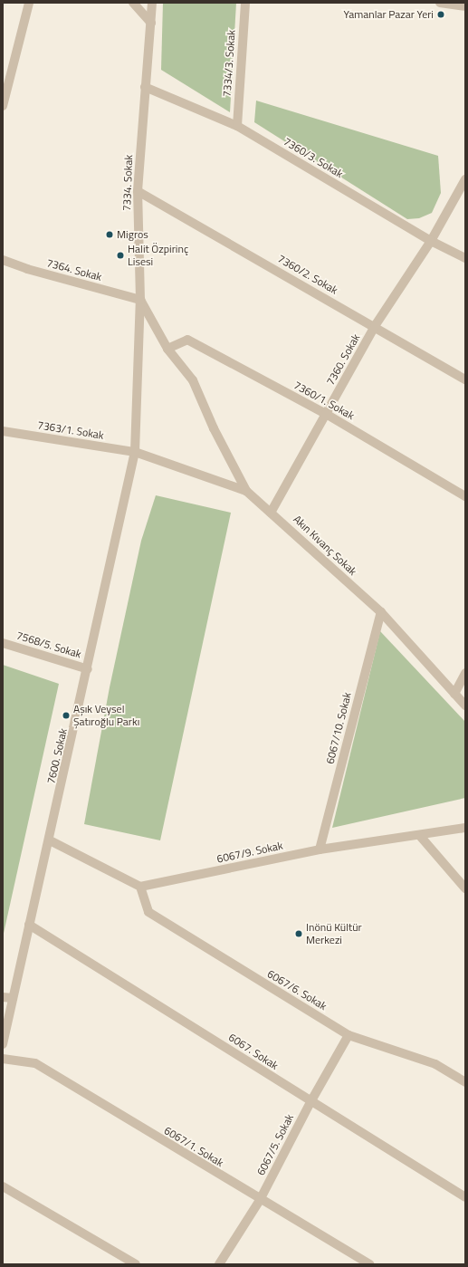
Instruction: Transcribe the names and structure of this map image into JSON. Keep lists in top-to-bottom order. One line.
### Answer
{"streets":{"street":["7334/3. Sokak","7360/3. Sokak","7334. Sokak","7364. Sokak","7360/2. Sokak","7360. Sokak","7360/1. Sokak","7363/1. Sokak","Akın Kıvanç Sokak","7568/5. Sokak","6067/10. Sokak","7600. Sokak","6067/9. Sokak","6067/6. Sokak","6067. Sokak","6067/5. Sokak","6067/1. Sokak"]},"crossings":[["7334/3. Sokak","7360/3. Sokak"],["7360/3. Sokak","7334. Sokak"],["7360/3. Sokak","7360. Sokak"],["7334. Sokak","7364. Sokak"],["7334. Sokak","7360/2. Sokak"],["7334. Sokak","7363/1. Sokak"],["7334. Sokak","Akın Kıvanç Sokak"],["7334. Sokak","7600. Sokak"],["7360/2. Sokak","7360. Sokak"],["7360. Sokak","7360/1. Sokak"],["7360. Sokak","Akın Kıvanç Sokak"],["7363/1. Sokak","Akın Kıvanç Sokak"],["7363/1. Sokak","7600. Sokak"],["Akın Kıvanç Sokak","6067/10. Sokak"],["Akın Kıvanç Sokak","7600. Sokak"],["7568/5. Sokak","7600. Sokak"],["6067/10. Sokak","6067/9. Sokak"],["7600. Sokak","6067. Sokak"],["6067/9. Sokak","6067/6. Sokak"],["6067/6. Sokak","6067/5. Sokak"],["6067. Sokak","6067/5. Sokak"],["6067/5. Sokak","6067/1. Sokak"]],"places":["Yamanlar Pazar Yeri","Migros","Halit Özpirinç Lisesi","Aşık Veysel Şatıroğlu Parkı","Inönü Kültür Merkezi"]}
